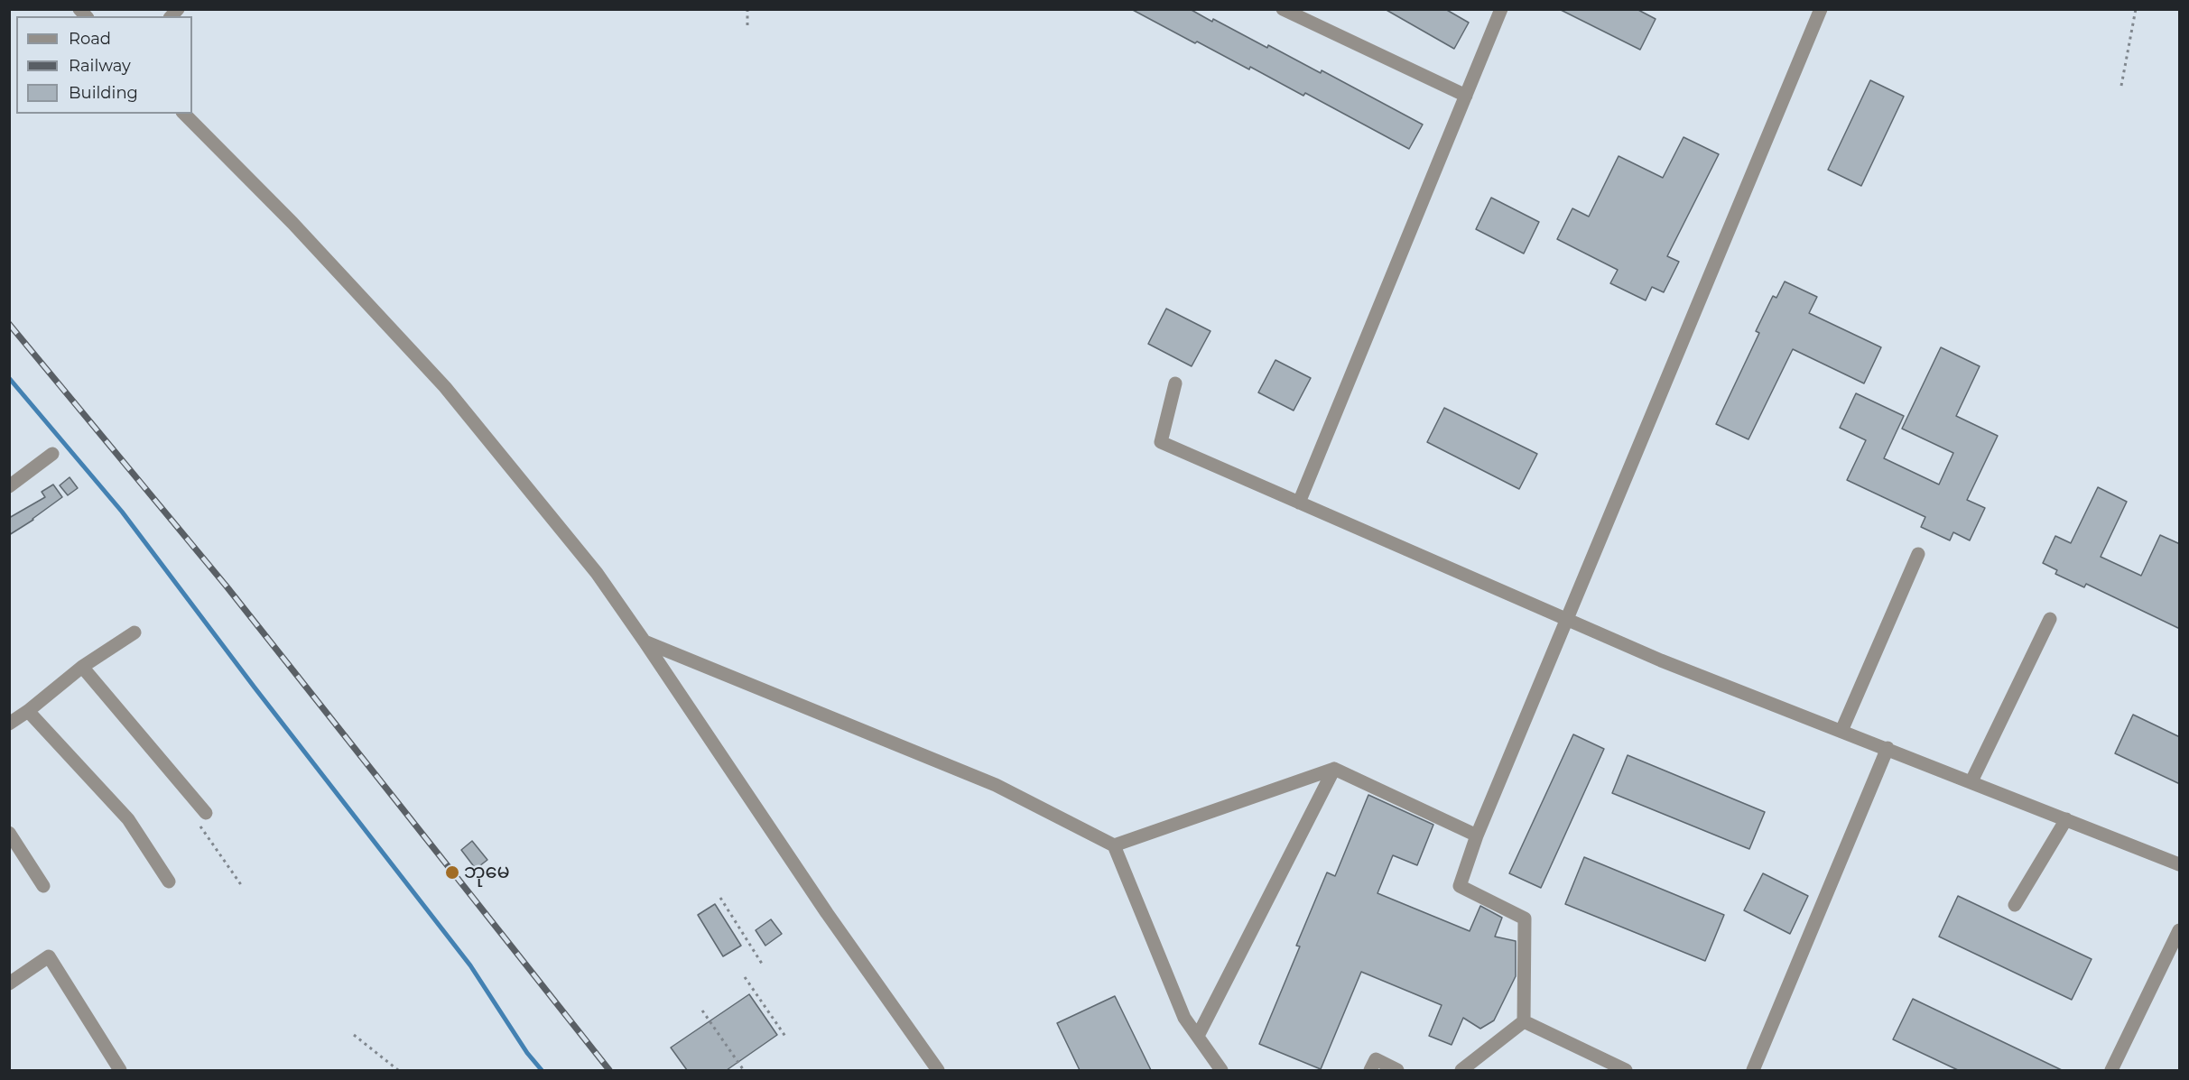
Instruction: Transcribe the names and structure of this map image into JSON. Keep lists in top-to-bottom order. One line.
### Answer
{"places":["ဘုမေ"],"legend":["Road","Railway","Building"]}
